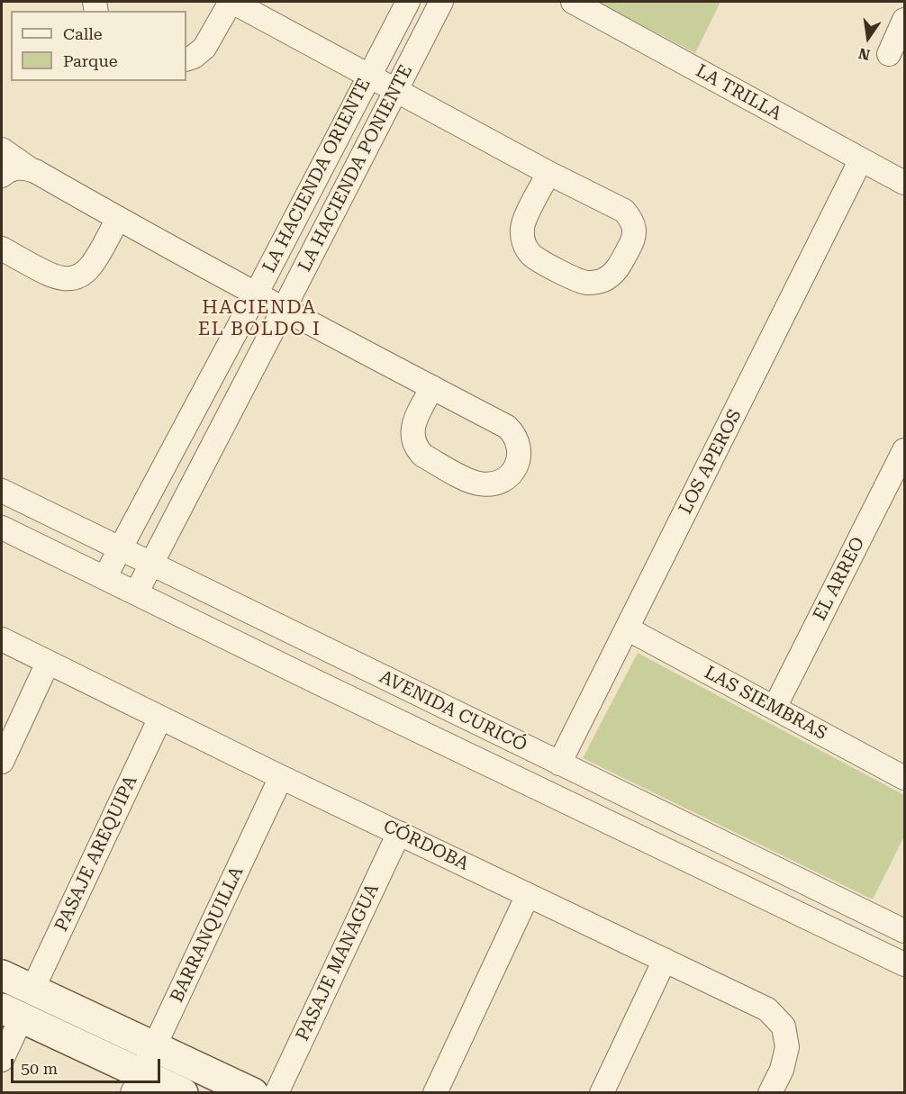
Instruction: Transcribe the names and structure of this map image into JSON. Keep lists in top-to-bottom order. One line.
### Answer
{"streets":{"street":["LA TRILLA","LA HACIENDA PONIENTE","LA HACIENDA ORIENTE","LOS APEROS","EL ARREO","LAS SIEMBRAS","AVENIDA CURICÓ","CÓRDOBA","PASAJE AREQUIPA","BARRANQUILLA","PASAJE MANAGUA"]},"crossings":[["LA TRILLA","LOS APEROS"],["LA HACIENDA PONIENTE","LA HACIENDA ORIENTE"],["LA HACIENDA PONIENTE","AVENIDA CURICÓ"],["LA HACIENDA ORIENTE","AVENIDA CURICÓ"],["LOS APEROS","LAS SIEMBRAS"],["LOS APEROS","AVENIDA CURICÓ"],["EL ARREO","LAS SIEMBRAS"],["CÓRDOBA","PASAJE AREQUIPA"],["CÓRDOBA","BARRANQUILLA"],["CÓRDOBA","PASAJE MANAGUA"]],"districts":["HACIENDA EL BOLDO I"],"legend":["Calle","Parque"],"scale_bar":"50 m","north":"bottom"}
